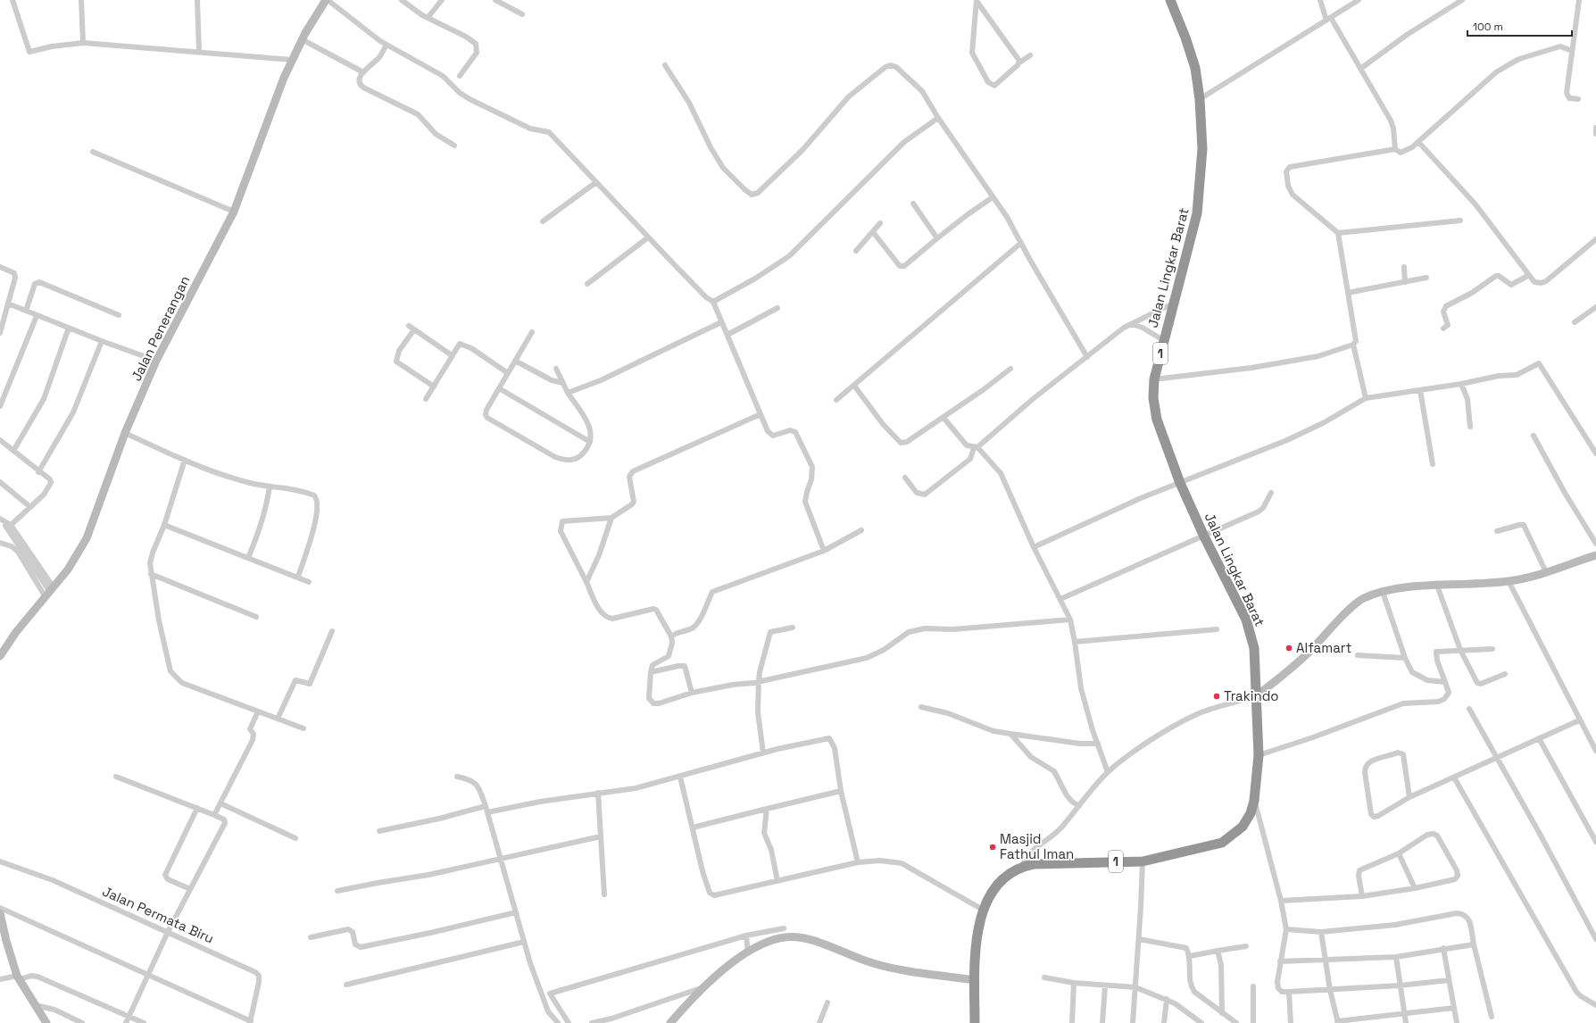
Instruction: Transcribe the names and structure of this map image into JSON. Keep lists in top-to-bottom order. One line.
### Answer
{"streets":{"highway":["Jalan Lingkar Barat","1"],"street":["Jalan Penerangan","Jalan Permata Biru"]},"places":["Alfamart","Trakindo","Masjid Fathul Iman"],"scale_bar":"100 m"}
